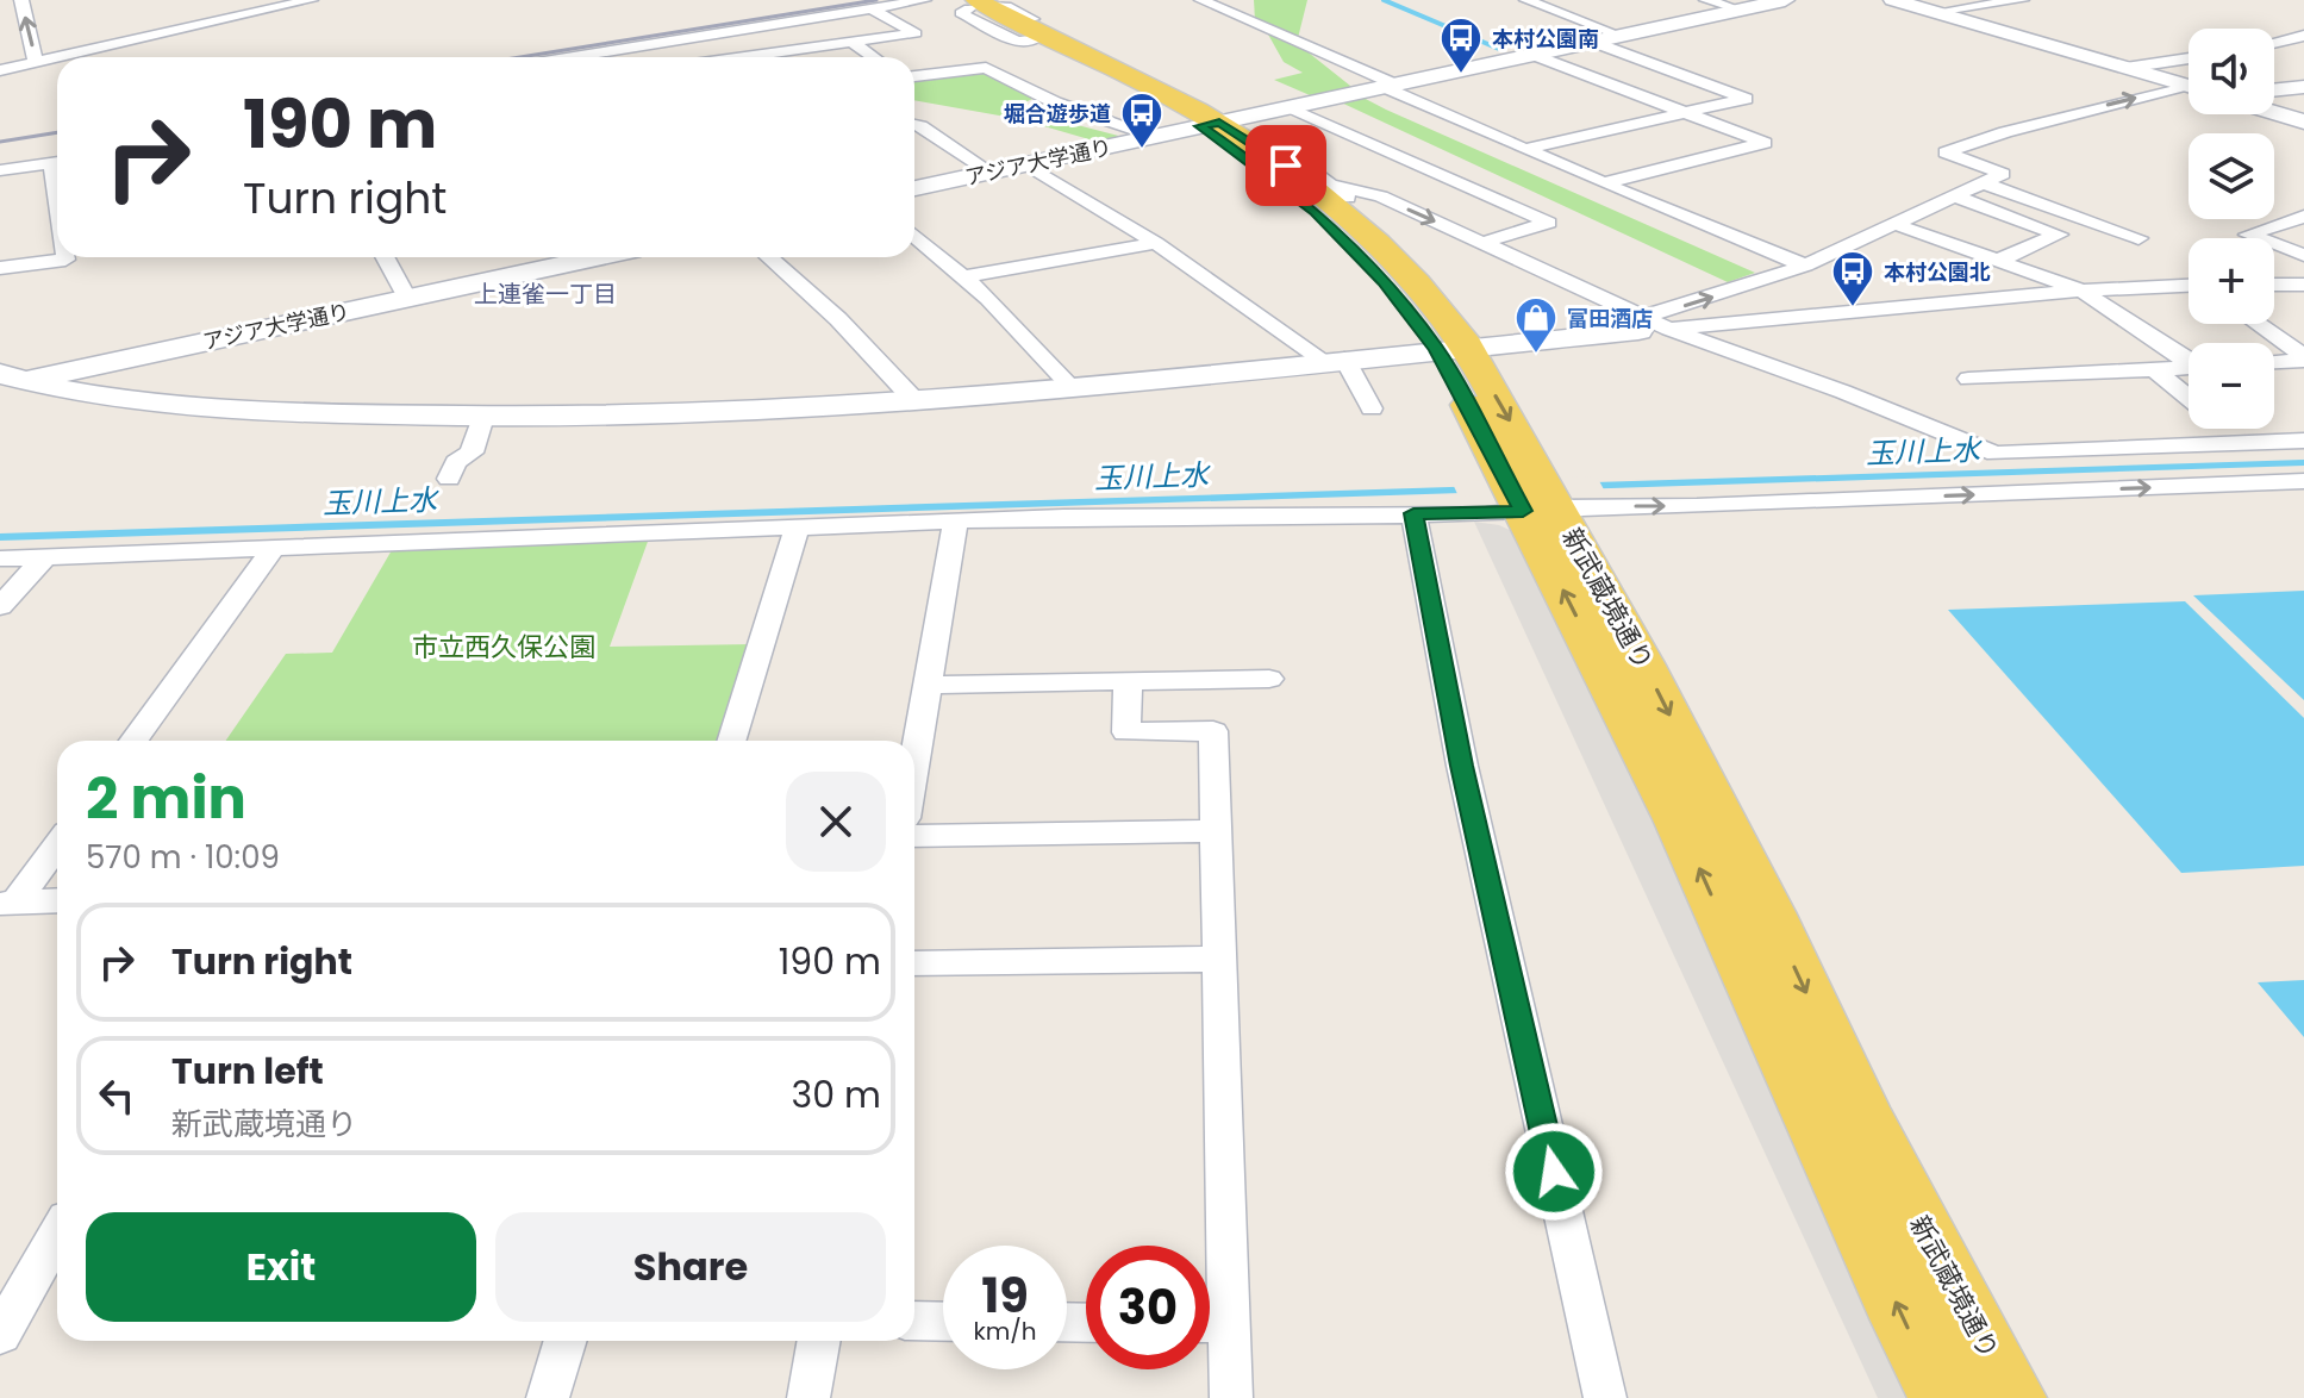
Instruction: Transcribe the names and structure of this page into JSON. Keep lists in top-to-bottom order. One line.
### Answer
{"streets":{"main road":["新武蔵境通り"],"street":["アジア大学通り"]},"crossings":[["アジア大学通り","新武蔵境通り"]],"districts":["上連雀一丁目"],"water":["玉川上水"],"parks":["市立西久保公園"],"places":{"bus stop":["本村公園南","堀合遊歩道","本村公園北"],"shop":["富田酒店"]},"page":{"map_buttons":["+","−"],"turn":["190 m","Turn right"],"heading":["2 min","570 m · 10:09"],"list":[{"name":"Turn right","value":"190 m"},{"name":"Turn left","note":"新武蔵境通り","value":"30 m"}],"buttons":["Exit","Share"],"speed":"19 km/h","limit":"30"}}
